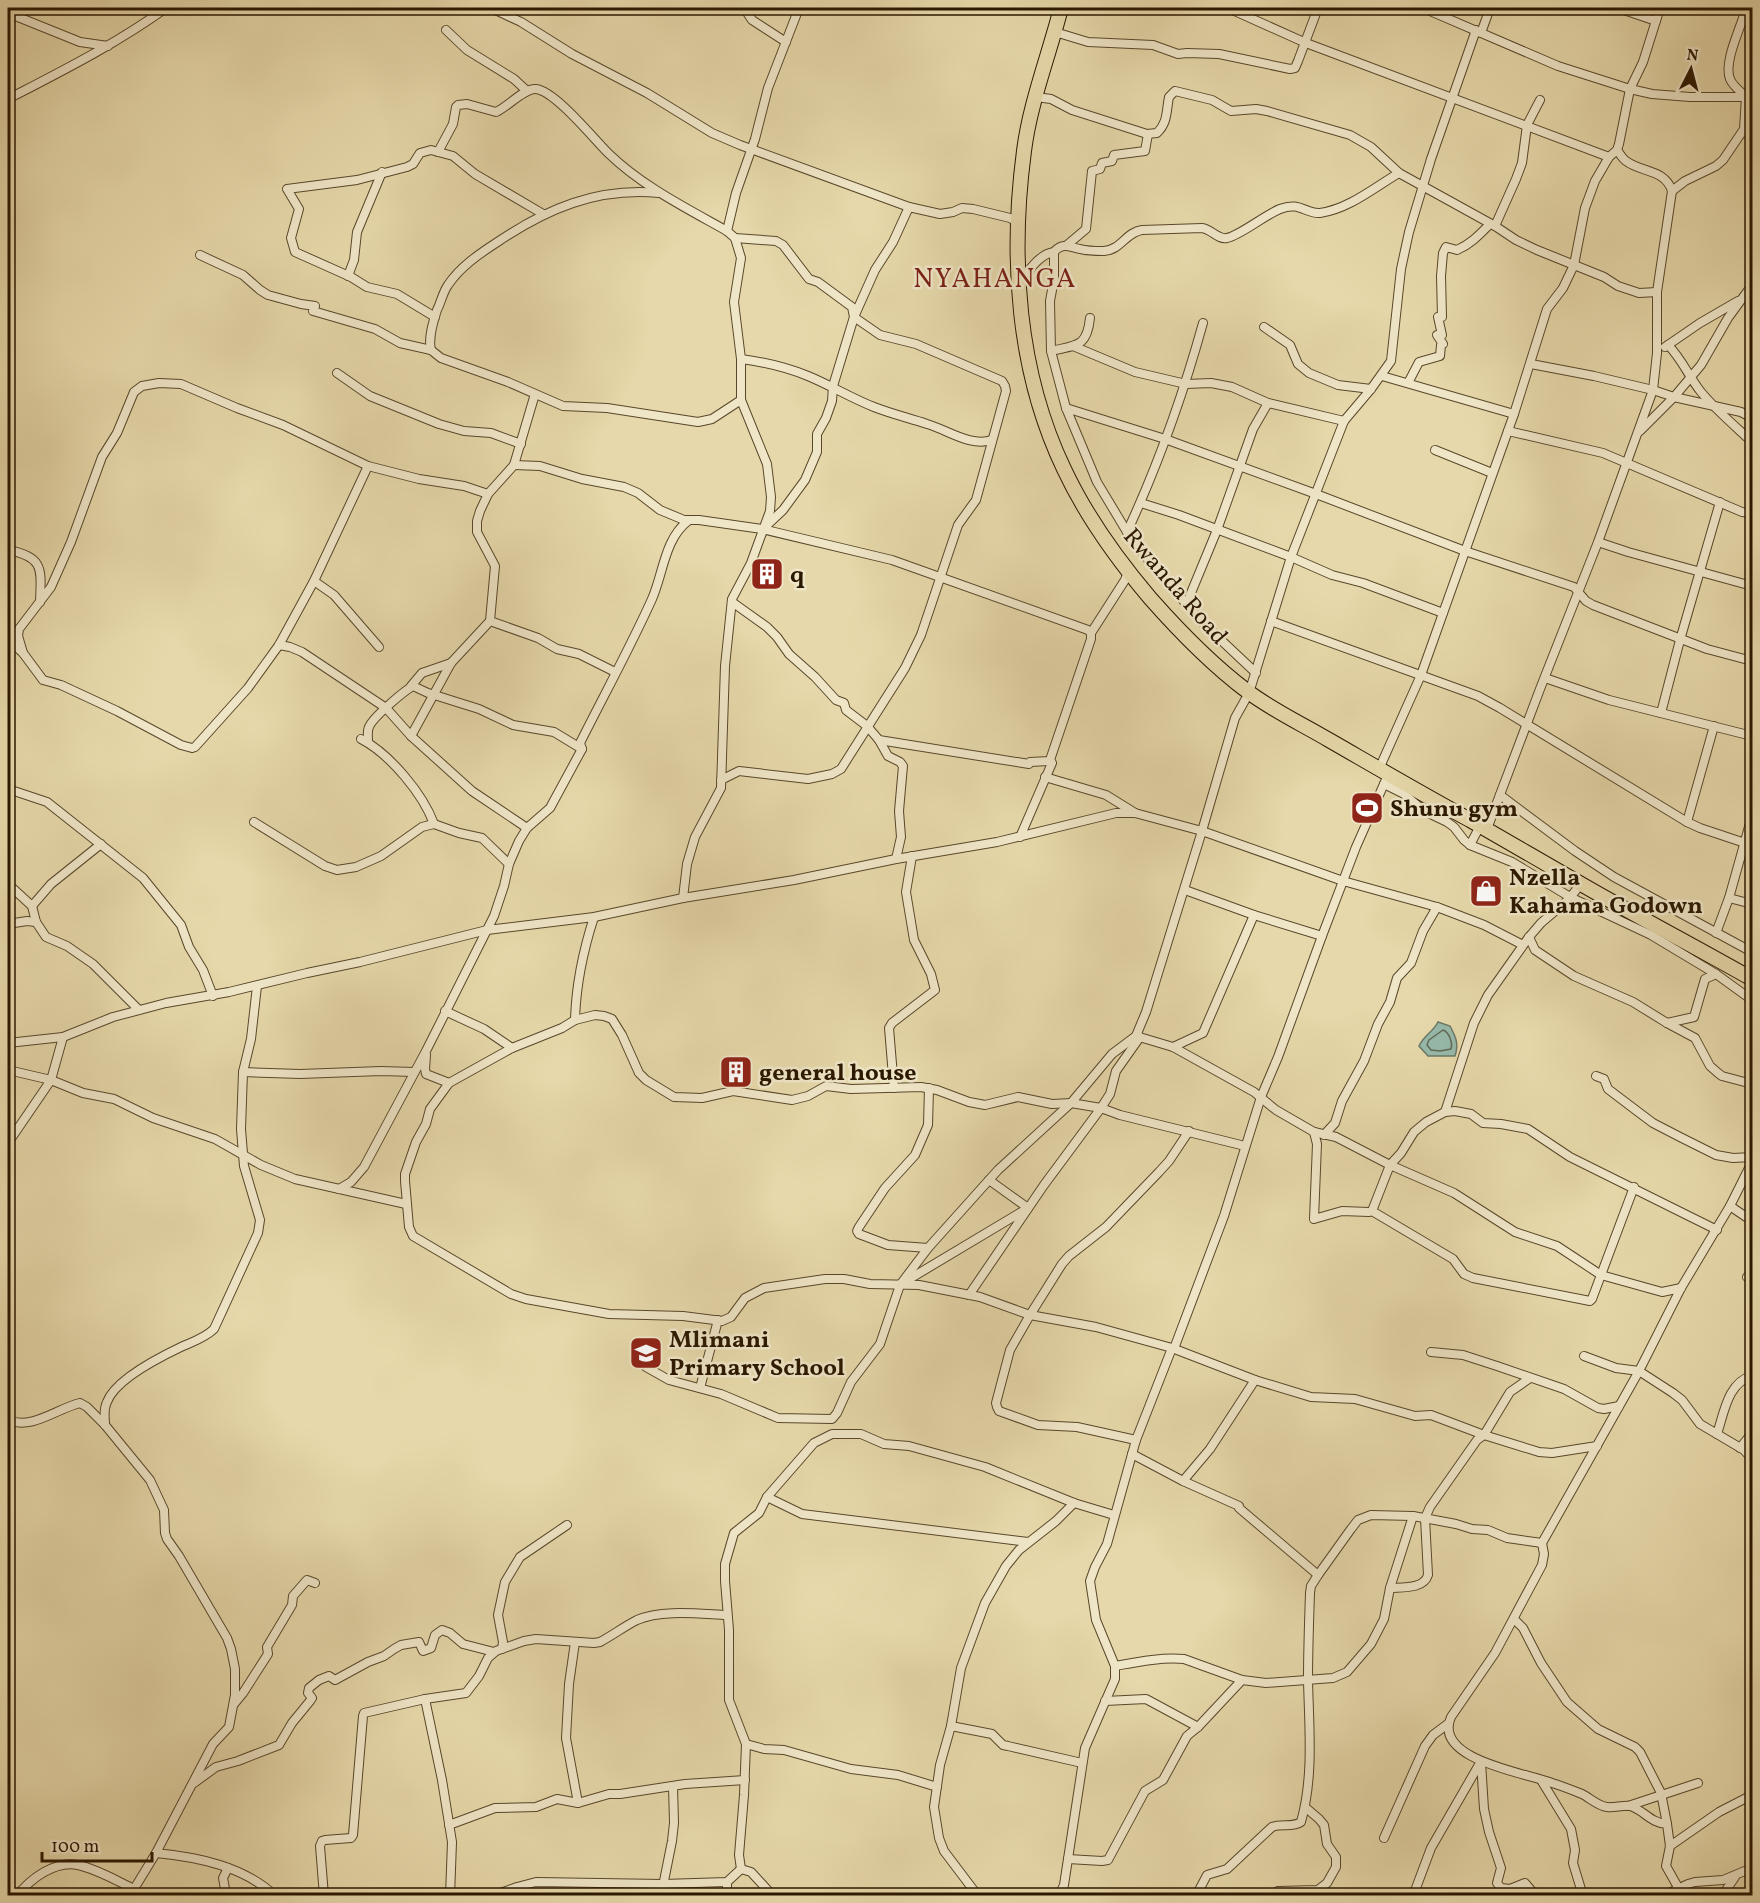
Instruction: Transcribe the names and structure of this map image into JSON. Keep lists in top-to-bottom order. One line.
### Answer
{"streets":{"highway":["Rwanda Road"]},"districts":["NYAHANGA"],"places":{"building":["q","general house"],"sports":["Shunu gym"],"shop":["Nzella Kahama Godown"],"school or university":["Mlimani Primary School"]},"scale_bar":"100 m","north":"top"}
